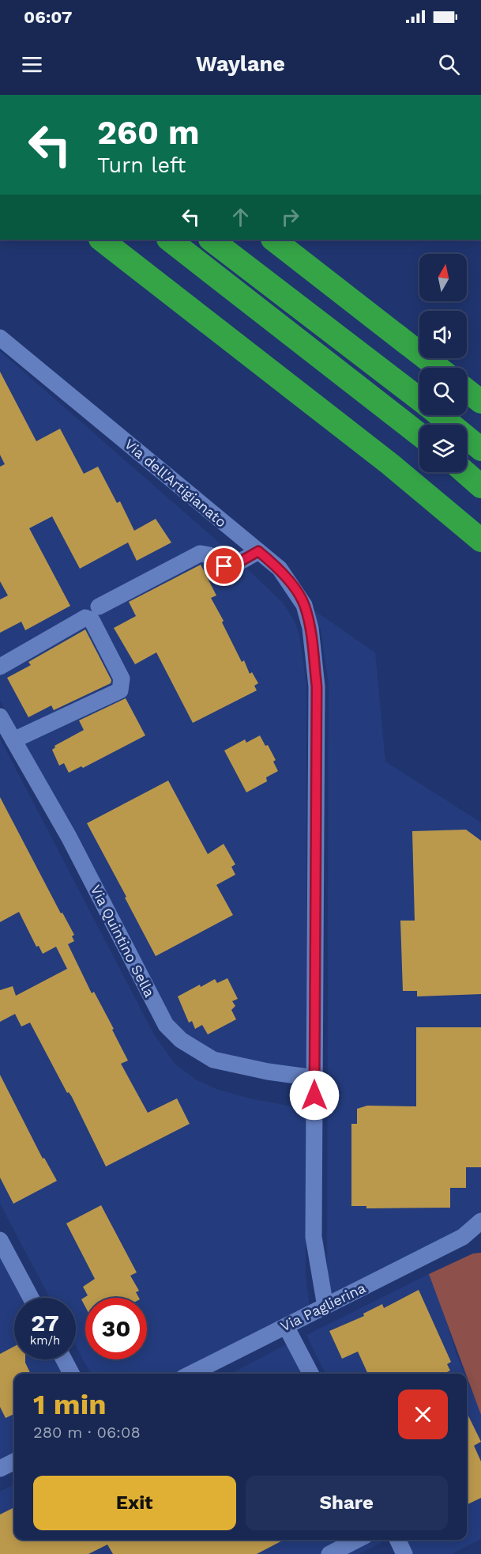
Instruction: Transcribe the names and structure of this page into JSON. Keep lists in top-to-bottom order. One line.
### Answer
{"streets":{"street":["Via dell'Artigianato","Via Quintino Sella","Via Paglierina"]},"crossings":[["Via dell'Artigianato","Via Quintino Sella"],["Via dell'Artigianato","Via Paglierina"]],"north":"top","page":{"status":"06:07","header":"Waylane","turn":["260 m","Turn left"],"speed":"27 km/h","limit":"30","heading":["1 min","280 m · 06:08"],"buttons":["Exit","Share"]}}
